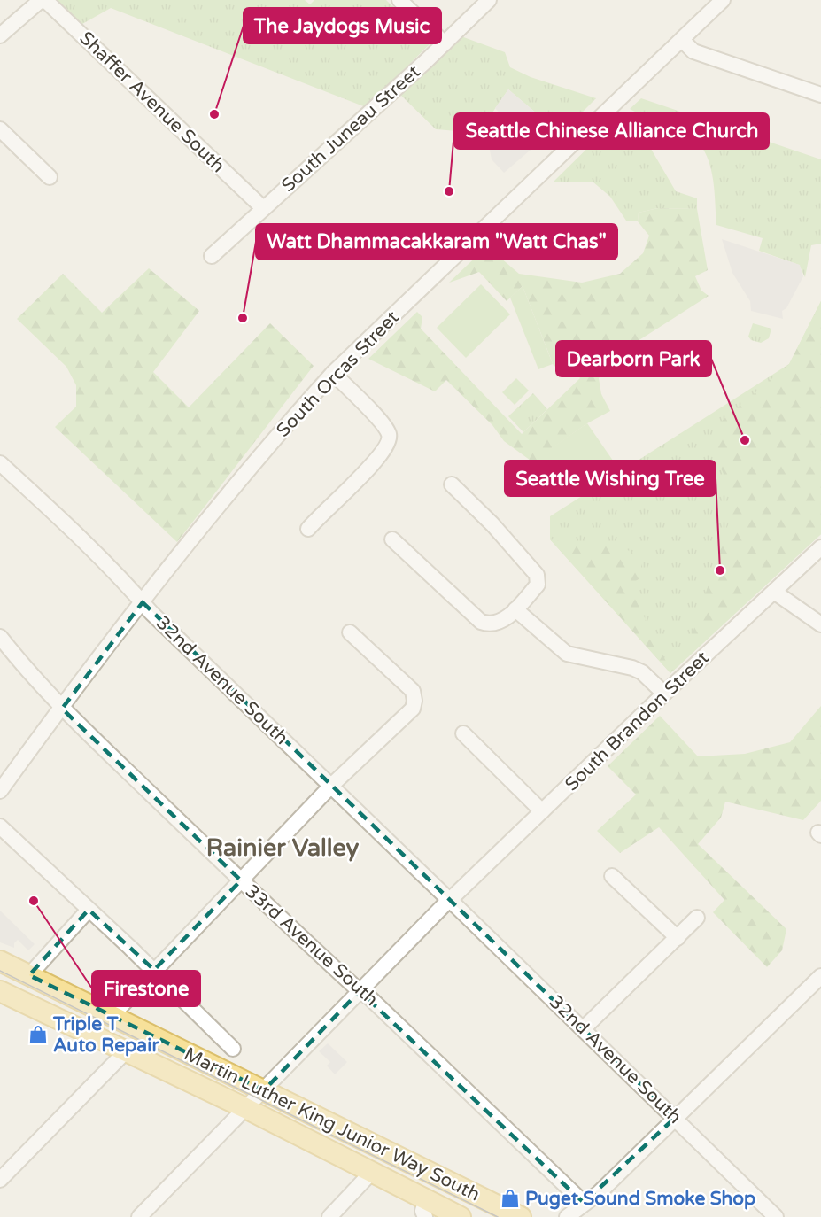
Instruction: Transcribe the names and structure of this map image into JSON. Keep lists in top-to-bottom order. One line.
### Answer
{"streets":{"main road":["Martin Luther King Junior Way South"],"street":["Shaffer Avenue South","South Juneau Street","South Orcas Street","32nd Avenue South","South Brandon Street","33rd Avenue South"]},"crossings":[["Shaffer Avenue South","South Juneau Street"],["South Orcas Street","32nd Avenue South"],["South Orcas Street","33rd Avenue South"],["32nd Avenue South","South Brandon Street"],["South Brandon Street","33rd Avenue South"],["South Brandon Street","Martin Luther King Junior Way South"]],"districts":["Rainier Valley"],"places":{"other":["The Jaydogs Music","Seattle Chinese Alliance Church","Watt Dhammacakkaram \"Watt Chas\"","Dearborn Park","Seattle Wishing Tree","Firestone"],"shop":["Triple T Auto Repair","Puget Sound Smoke Shop"]}}
